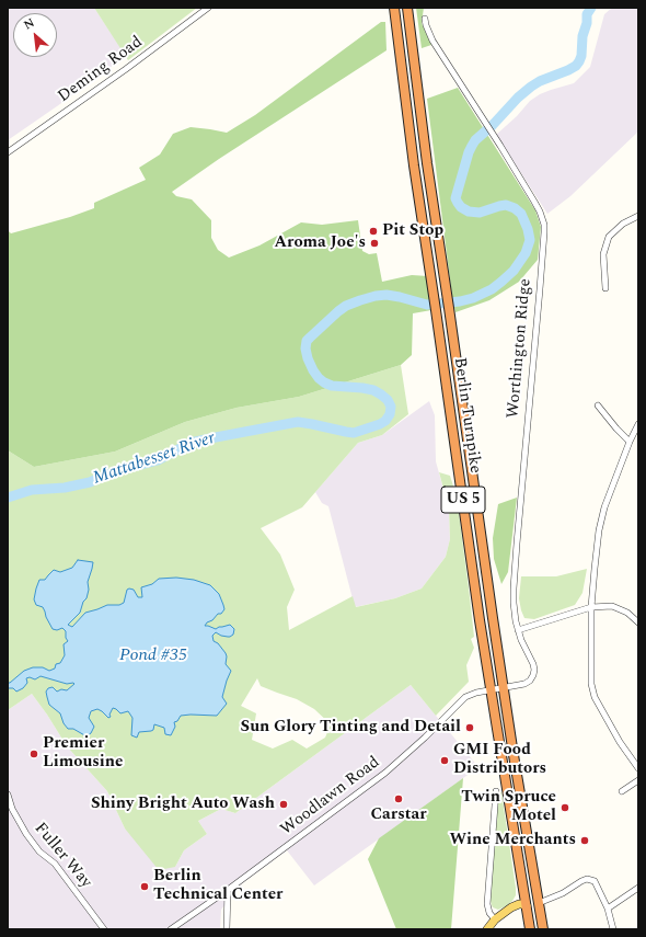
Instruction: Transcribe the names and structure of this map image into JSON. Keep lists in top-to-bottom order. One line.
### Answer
{"streets":{"highway":["Berlin Turnpike","US 5"],"street":["Deming Road","Worthington Ridge","Woodlawn Road","Fuller Way"]},"crossings":[["Worthington Ridge","Berlin Turnpike"],["Worthington Ridge","Woodlawn Road"],["Berlin Turnpike","Woodlawn Road"]],"water":["Mattabesset River","Pond #35"],"places":["Pit Stop","Aroma Joe's","Sun Glory Tinting and Detail","Premier Limousine","GMI Food Distributors","Carstar","Shiny Bright Auto Wash","Twin Spruce Motel","Wine Merchants","Berlin Technical Center"],"north":"top left"}
